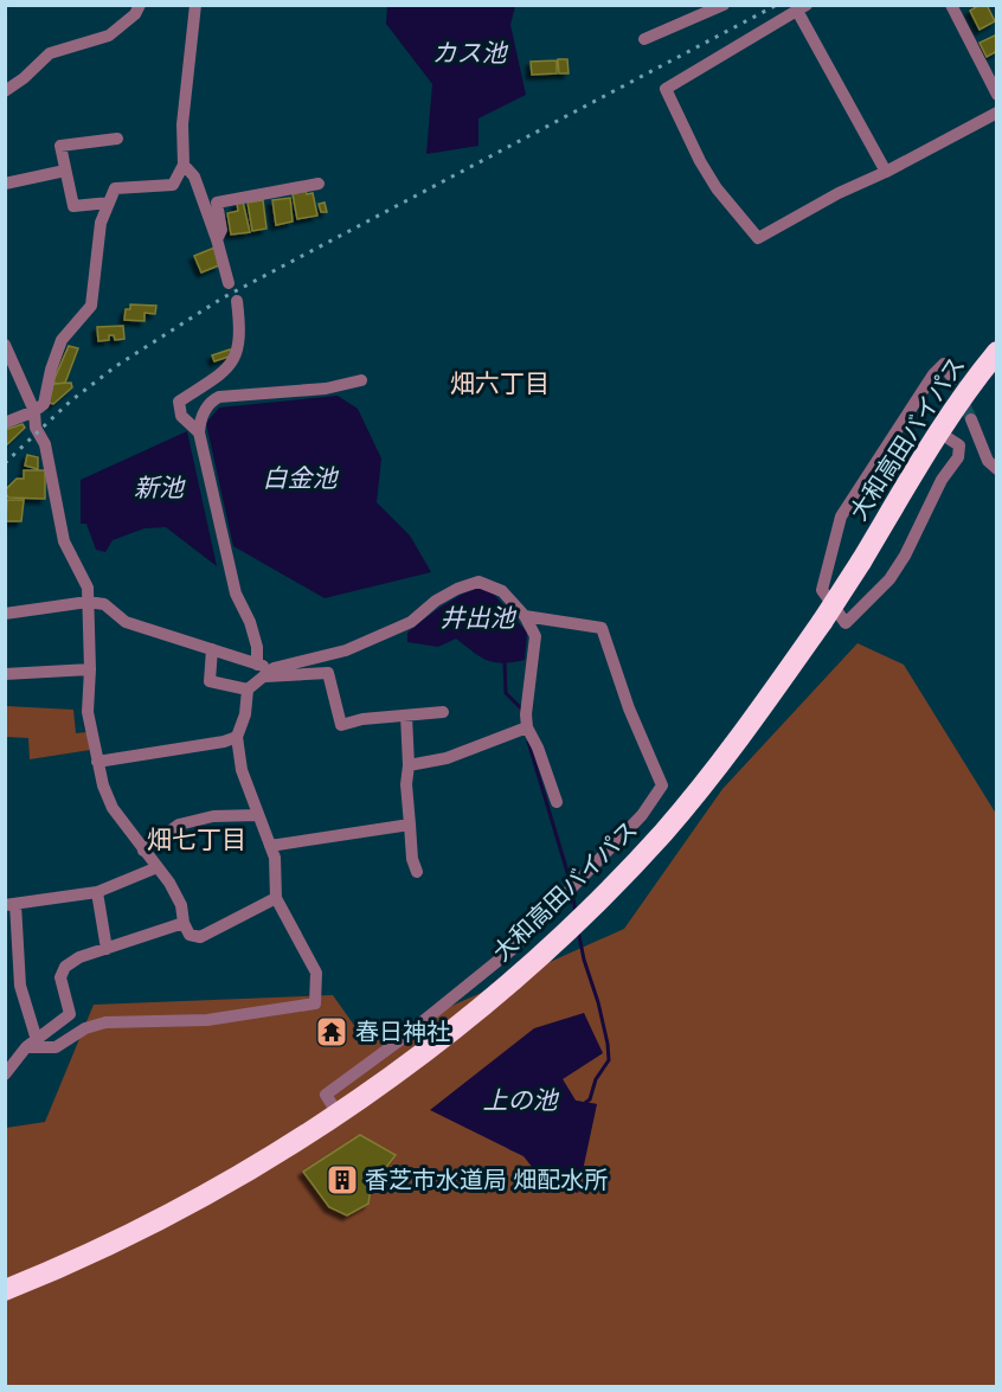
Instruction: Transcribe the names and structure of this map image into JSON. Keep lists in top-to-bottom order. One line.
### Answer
{"streets":{"highway":["大和高田バイパス"]},"districts":["畑六丁目","畑七丁目"],"water":["カス池","白金池","新池","井出池","上の池"],"places":{"temple":["春日神社"],"building":["香芝市水道局 畑配水所"]}}
